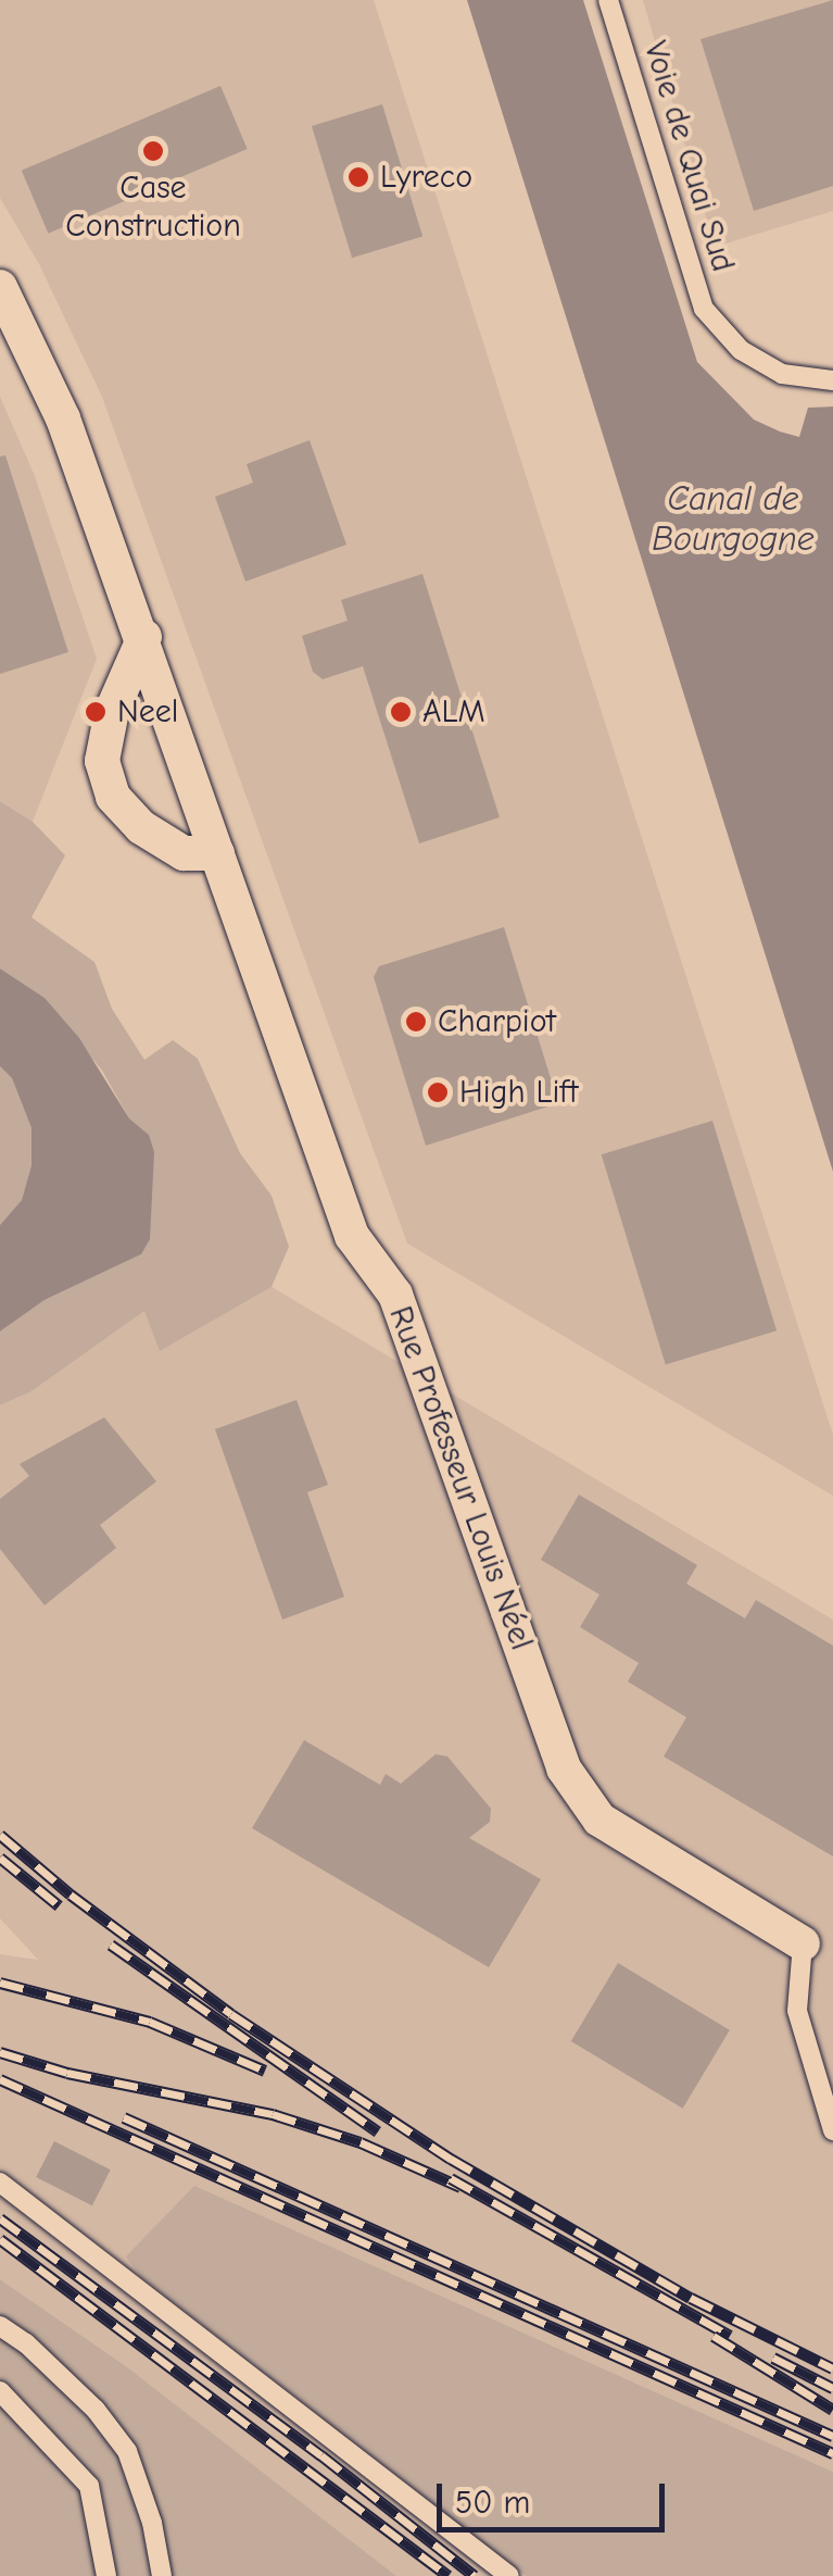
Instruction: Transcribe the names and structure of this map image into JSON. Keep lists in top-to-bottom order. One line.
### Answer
{"streets":{"street":["Rue Professeur Louis Néel"],"lane":["Voie de Quai Sud"]},"water":["Canal de Bourgogne"],"places":["Case Construction","Lyreco","Neel","ALM","Charpiot","High Lift"],"scale_bar":"50 m"}
